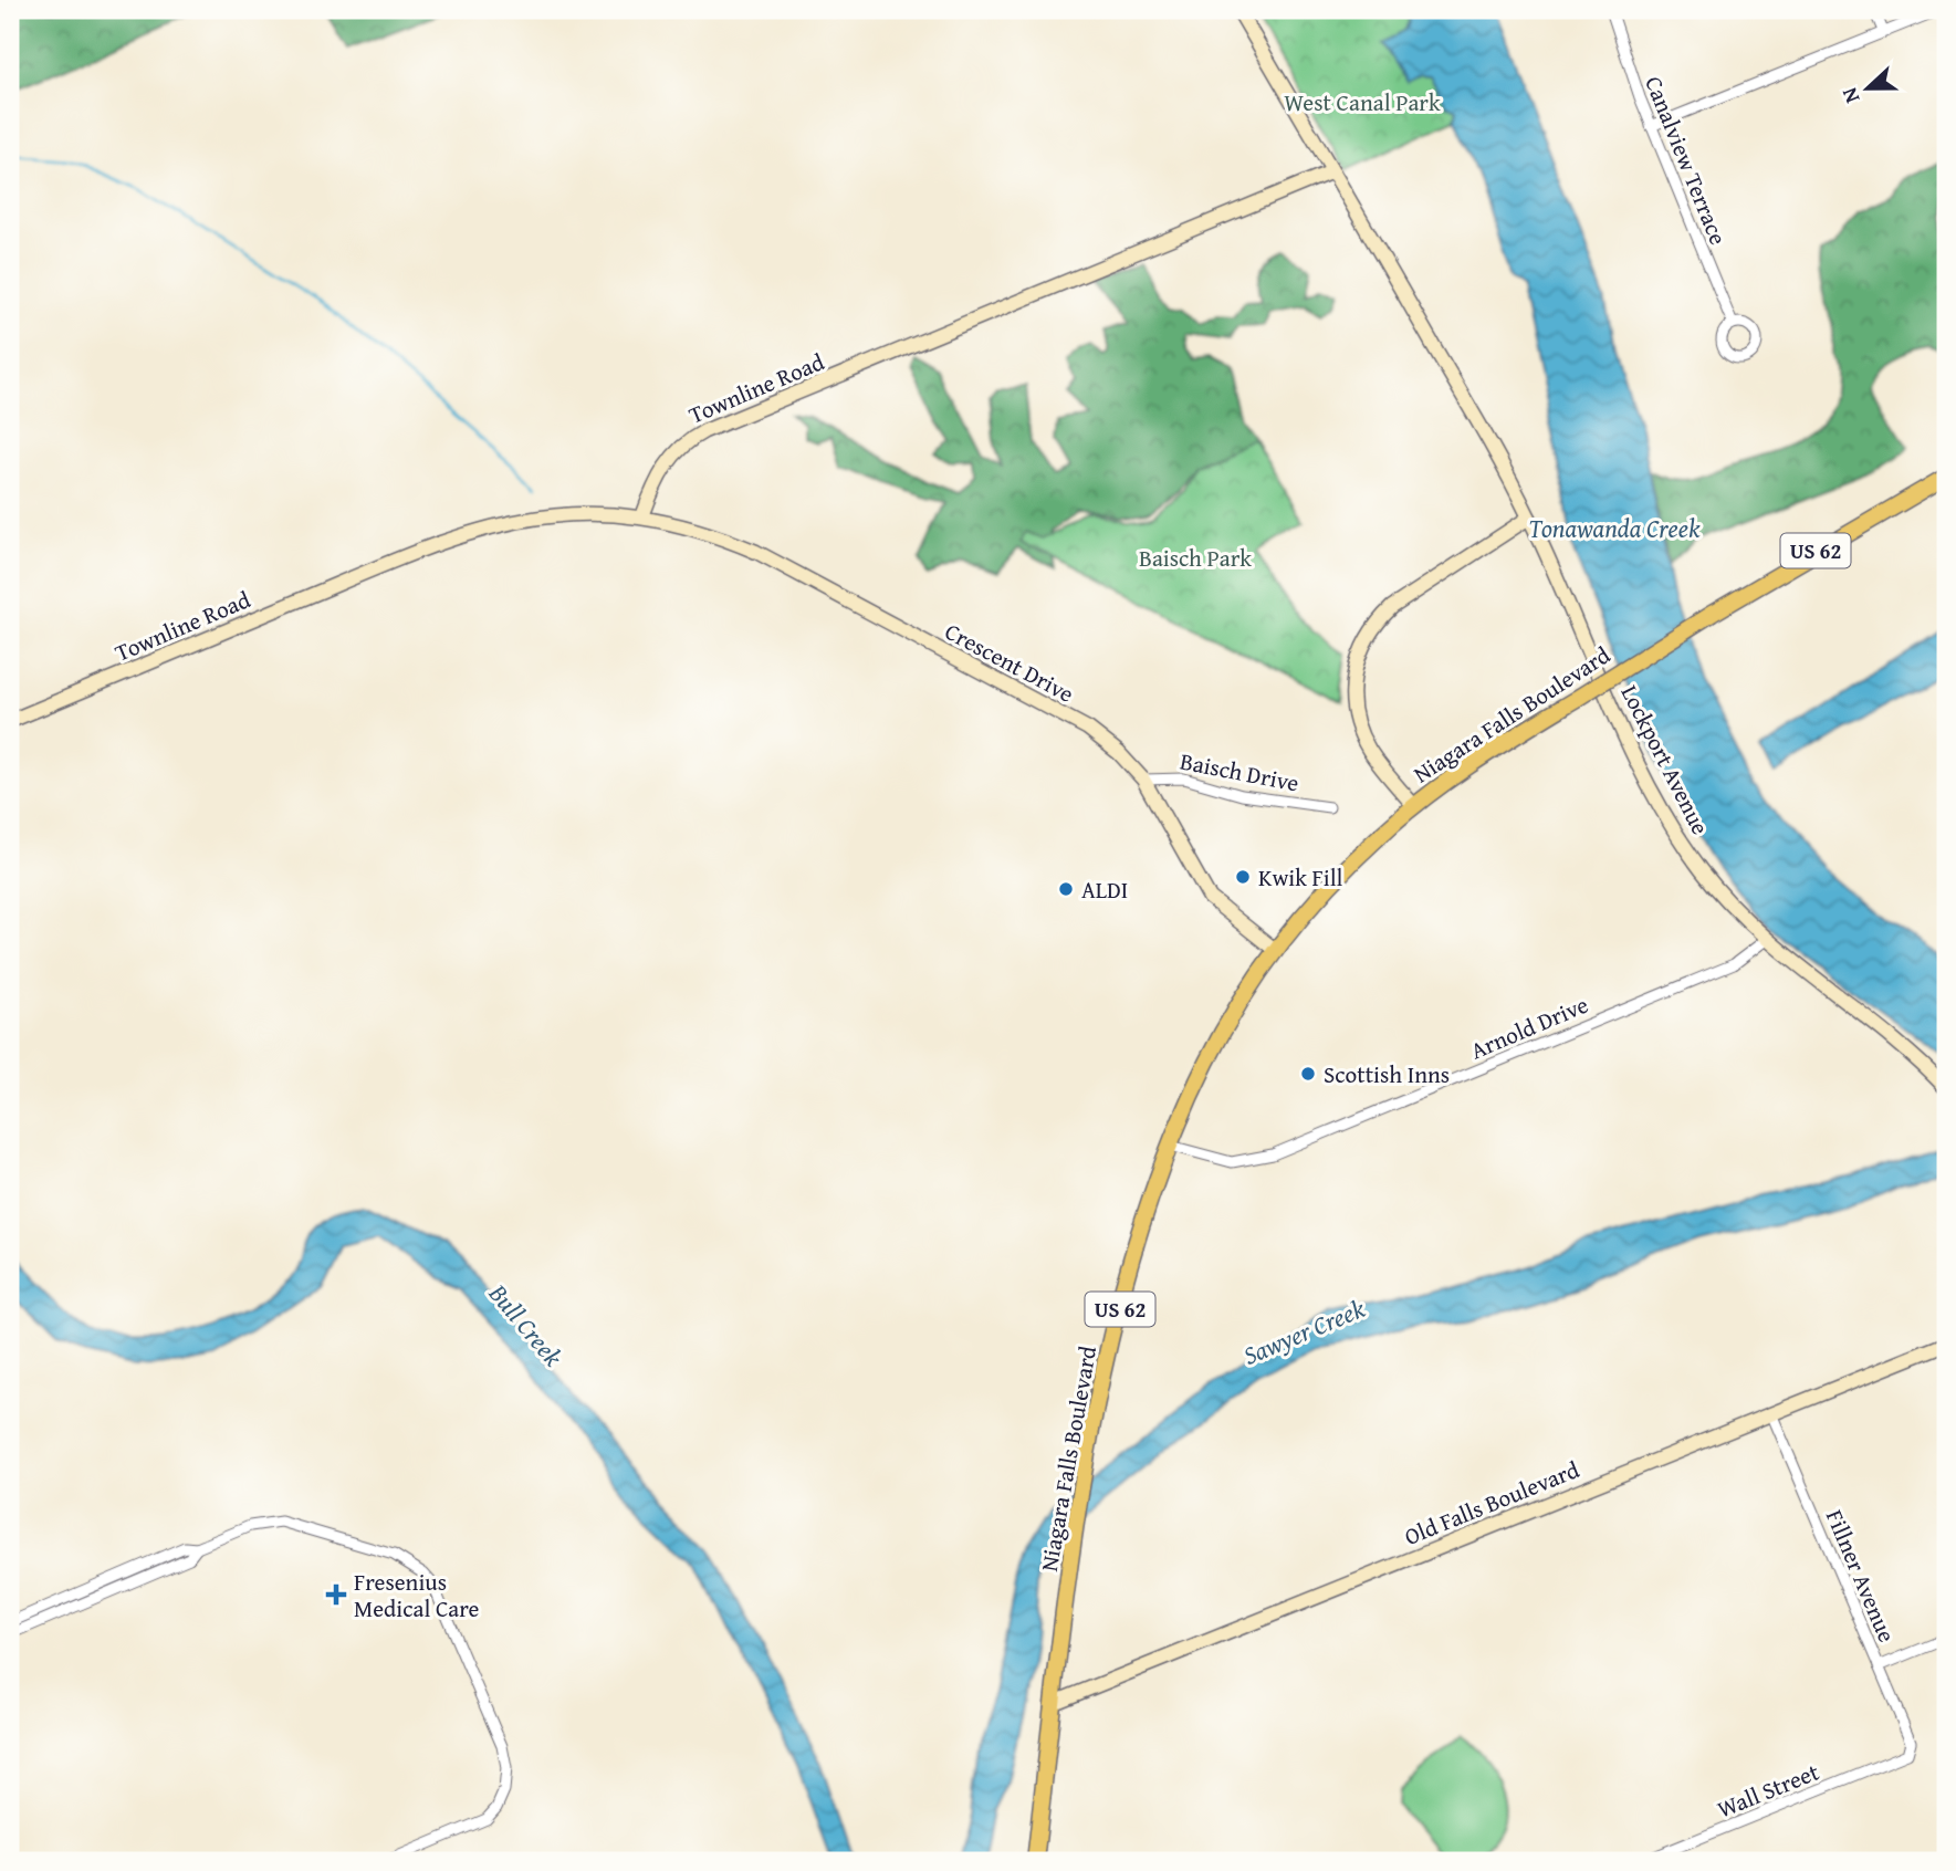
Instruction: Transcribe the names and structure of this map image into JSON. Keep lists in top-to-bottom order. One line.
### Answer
{"streets":{"main road":["US 62","Niagara Falls Boulevard"],"street":["Canalview Terrace","Townline Road","Crescent Drive","Lockport Avenue","Baisch Drive","Arnold Drive","Old Falls Boulevard","Fillner Avenue","Wall Street"]},"crossings":[["Townline Road","Crescent Drive"],["Townline Road","Lockport Avenue"],["Crescent Drive","Niagara Falls Boulevard"],["Crescent Drive","Baisch Drive"],["Niagara Falls Boulevard","Arnold Drive"],["Niagara Falls Boulevard","Old Falls Boulevard"],["Lockport Avenue","Arnold Drive"],["Old Falls Boulevard","Fillner Avenue"],["Fillner Avenue","Wall Street"]],"water":["Tonawanda Creek","Bull Creek","Sawyer Creek"],"parks":["West Canal Park","Baisch Park"],"places":{"other":["Kwik Fill","ALDI","Scottish Inns"],"health":["Fresenius Medical Care"]},"north":"left"}
